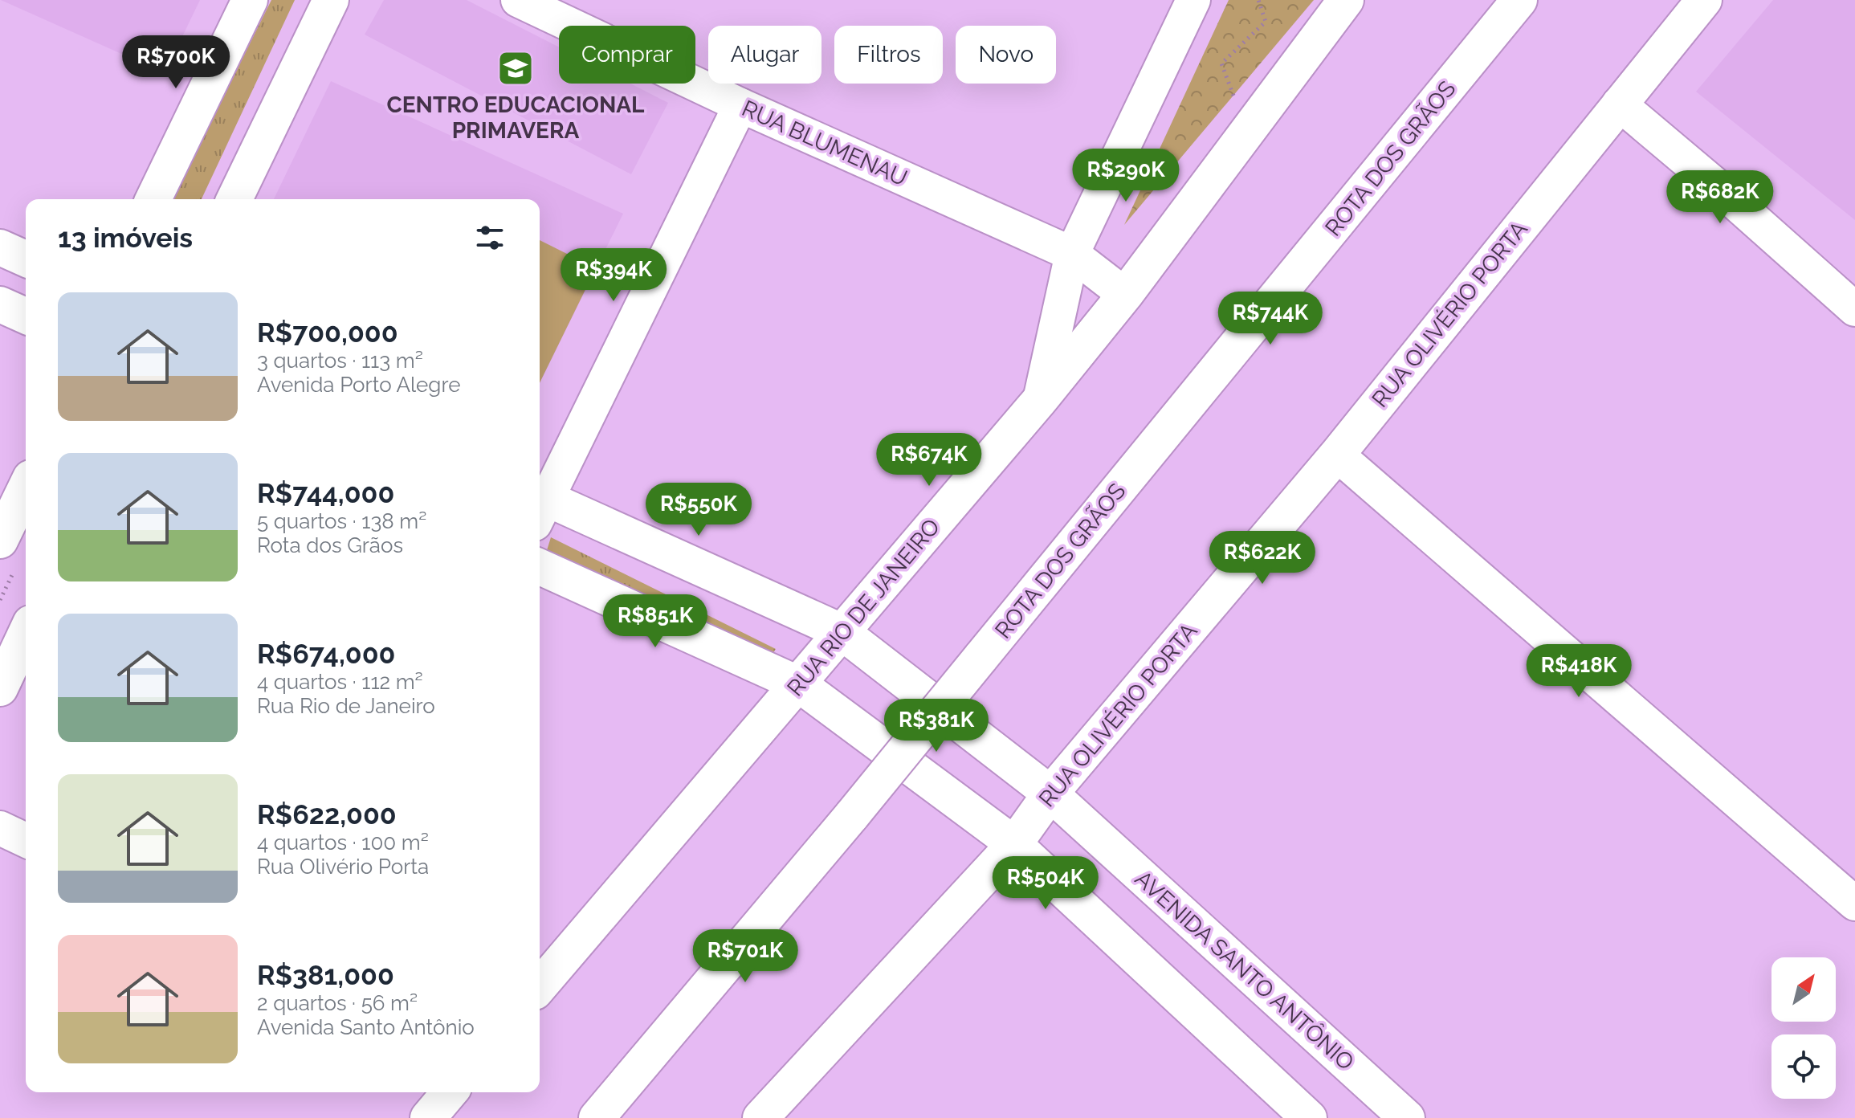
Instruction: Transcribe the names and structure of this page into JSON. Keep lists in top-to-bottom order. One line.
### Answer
{"streets":{"street":["RUA BLUMENAU","ROTA DOS GRÃOS","RUA OLIVÉRIO PORTA","RUA RIO DE JANEIRO","AVENIDA SANTO ANTÔNIO"]},"crossings":[["RUA BLUMENAU","RUA RIO DE JANEIRO"],["RUA OLIVÉRIO PORTA","AVENIDA SANTO ANTÔNIO"],["RUA RIO DE JANEIRO","AVENIDA SANTO ANTÔNIO"]],"places":{"school or university":["CENTRO EDUCACIONAL PRIMAVERA"]},"north":"top right","page":{"chip":["Comprar","Alugar","Filtros","Novo"],"price":["R$700K","R$290K","R$682K","R$394K","R$744K","R$674K","R$550K","R$622K","R$851K","R$418K","R$381K","R$504K","R$701K"],"heading":"13 imóveis","list":[{"name":"R$700,000","note":"3 quartos · 113 m² · Avenida Porto Alegre"},{"name":"R$744,000","note":"5 quartos · 138 m² · Rota dos Grãos"},{"name":"R$674,000","note":"4 quartos · 112 m² · Rua Rio de Janeiro"},{"name":"R$622,000","note":"4 quartos · 100 m² · Rua Olivério Porta"},{"name":"R$381,000","note":"2 quartos · 56 m² · Avenida Santo Antônio"}]}}
